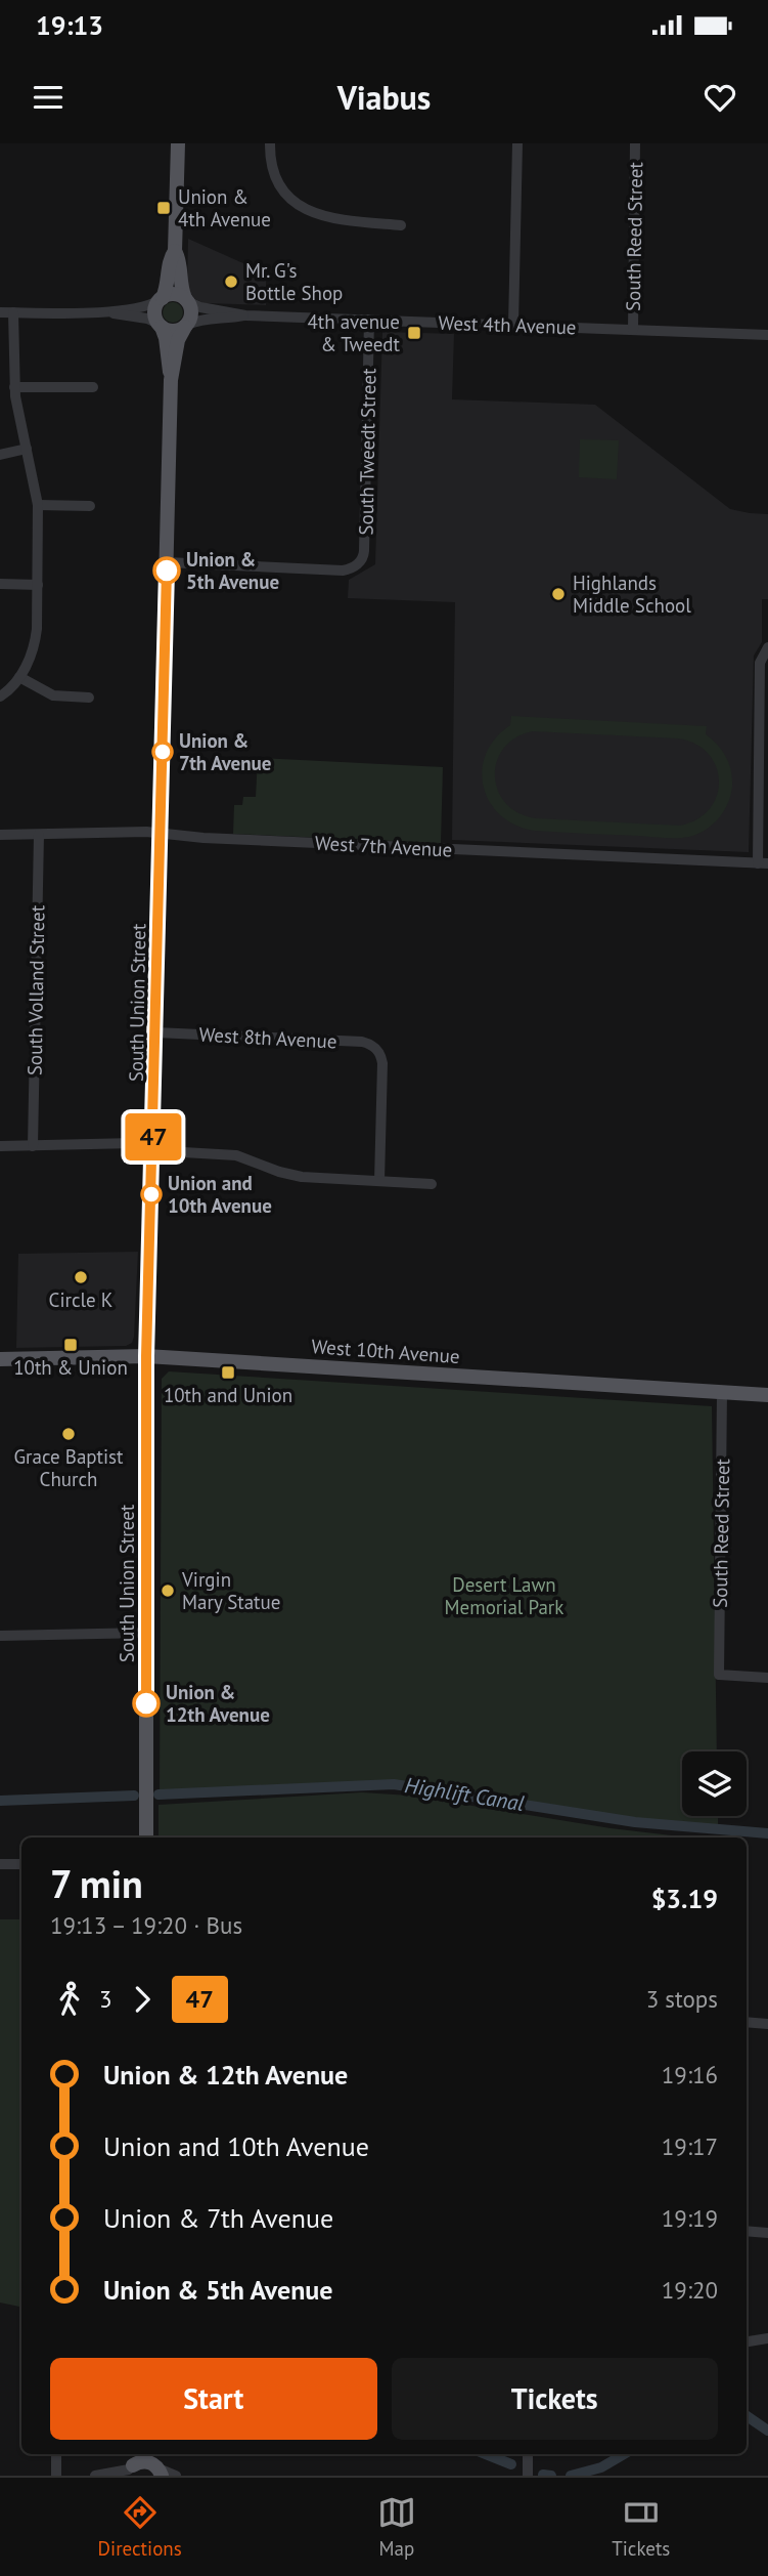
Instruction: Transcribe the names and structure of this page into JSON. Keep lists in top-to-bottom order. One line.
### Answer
{"streets":{"main road":["South Union Street","West 10th Avenue"],"street":["South Reed Street","West 4th Avenue","South Tweedt Street","West 7th Avenue","South Volland Street","West 8th Avenue"]},"crossings":[["South Reed Street","West 4th Avenue"],["South Reed Street","West 10th Avenue"],["West 4th Avenue","South Tweedt Street"],["West 4th Avenue","South Union Street"],["South Tweedt Street","South Union Street"],["West 7th Avenue","South Volland Street"],["West 7th Avenue","South Union Street"],["South Union Street","West 8th Avenue"],["South Union Street","West 10th Avenue"]],"water":["Highlift Canal"],"parks":["Desert Lawn Memorial Park"],"places":{"transit":["Union & 4th Avenue","4th avenue & Tweedt","10th & Union","10th and Union"],"other":["Mr. G's Bottle Shop","Union & 5th Avenue","Highlands Middle School","Union & 7th Avenue","Union and 10th Avenue","Circle K","Grace Baptist Church","Virgin Mary Statue","Union & 12th Avenue"]},"lines":["bus line 47"],"page":{"status":"19:13","header":"Viabus","on_map":"47","heading":["7 min","19:13 – 19:20 · Bus","$3.19"],"legs":["3","47","3 stops"],"list":[{"name":"Union & 12th Avenue","value":"19:16"},{"name":"Union and 10th Avenue","value":"19:17"},{"name":"Union & 7th Avenue","value":"19:19"},{"name":"Union & 5th Avenue","value":"19:20"}],"buttons":["Start","Tickets"],"tabs":["Directions","Map","Tickets"]}}
